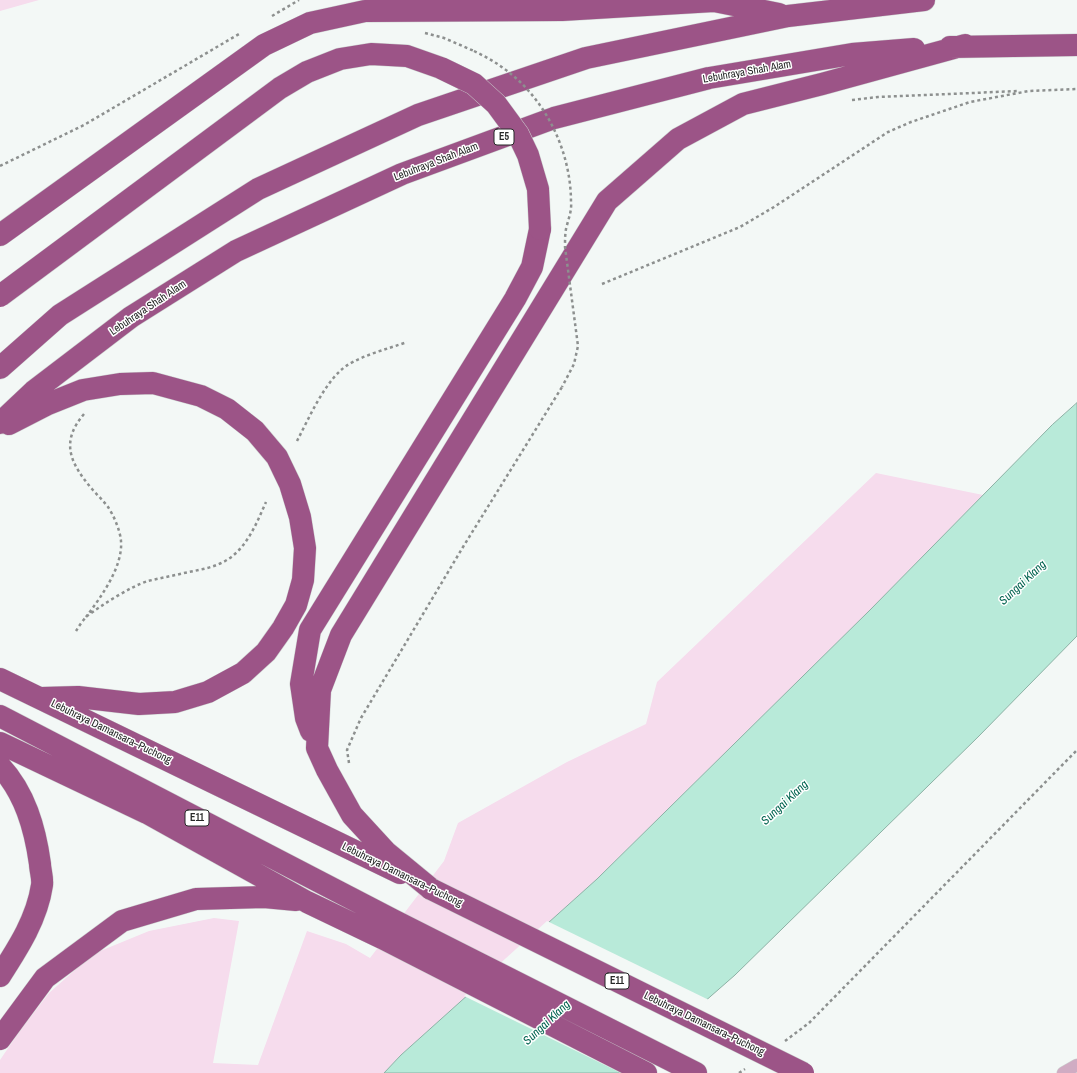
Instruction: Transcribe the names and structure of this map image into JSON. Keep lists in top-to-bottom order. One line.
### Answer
{"streets":{"highway":["Lebuhraya Shah Alam","E5","Lebuhraya Damansara–Puchong","E11"]},"water":["Sungai Klang"]}
